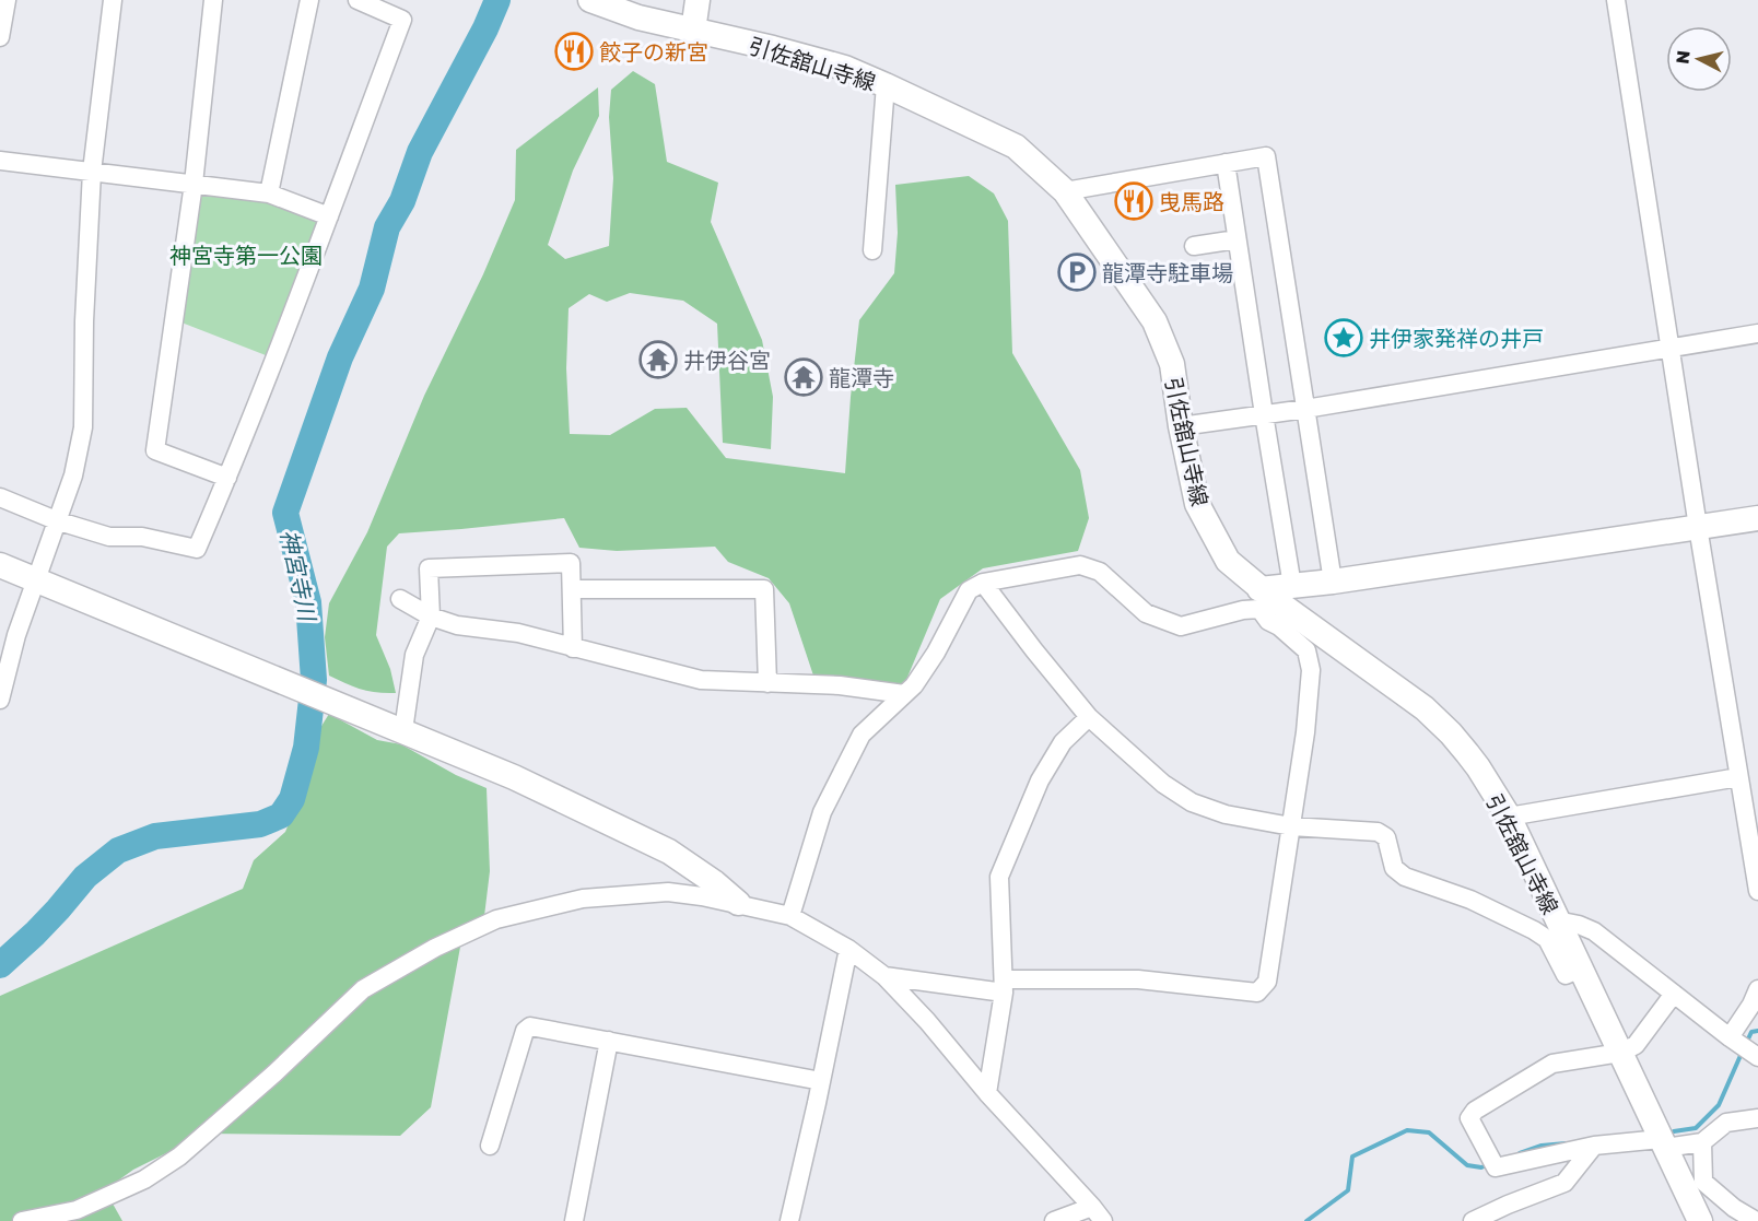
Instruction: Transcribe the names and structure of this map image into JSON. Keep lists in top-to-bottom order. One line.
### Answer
{"streets":{"main road":["引佐舘山寺線"]},"water":["神宮寺川"],"parks":["神宮寺第一公園"],"places":{"restaurant":["餃子の新宮","曳馬路"],"parking":["龍潭寺駐車場"],"place":["井伊家発祥の井戸"],"temple":["井伊谷宮","龍潭寺"]},"north":"left"}
